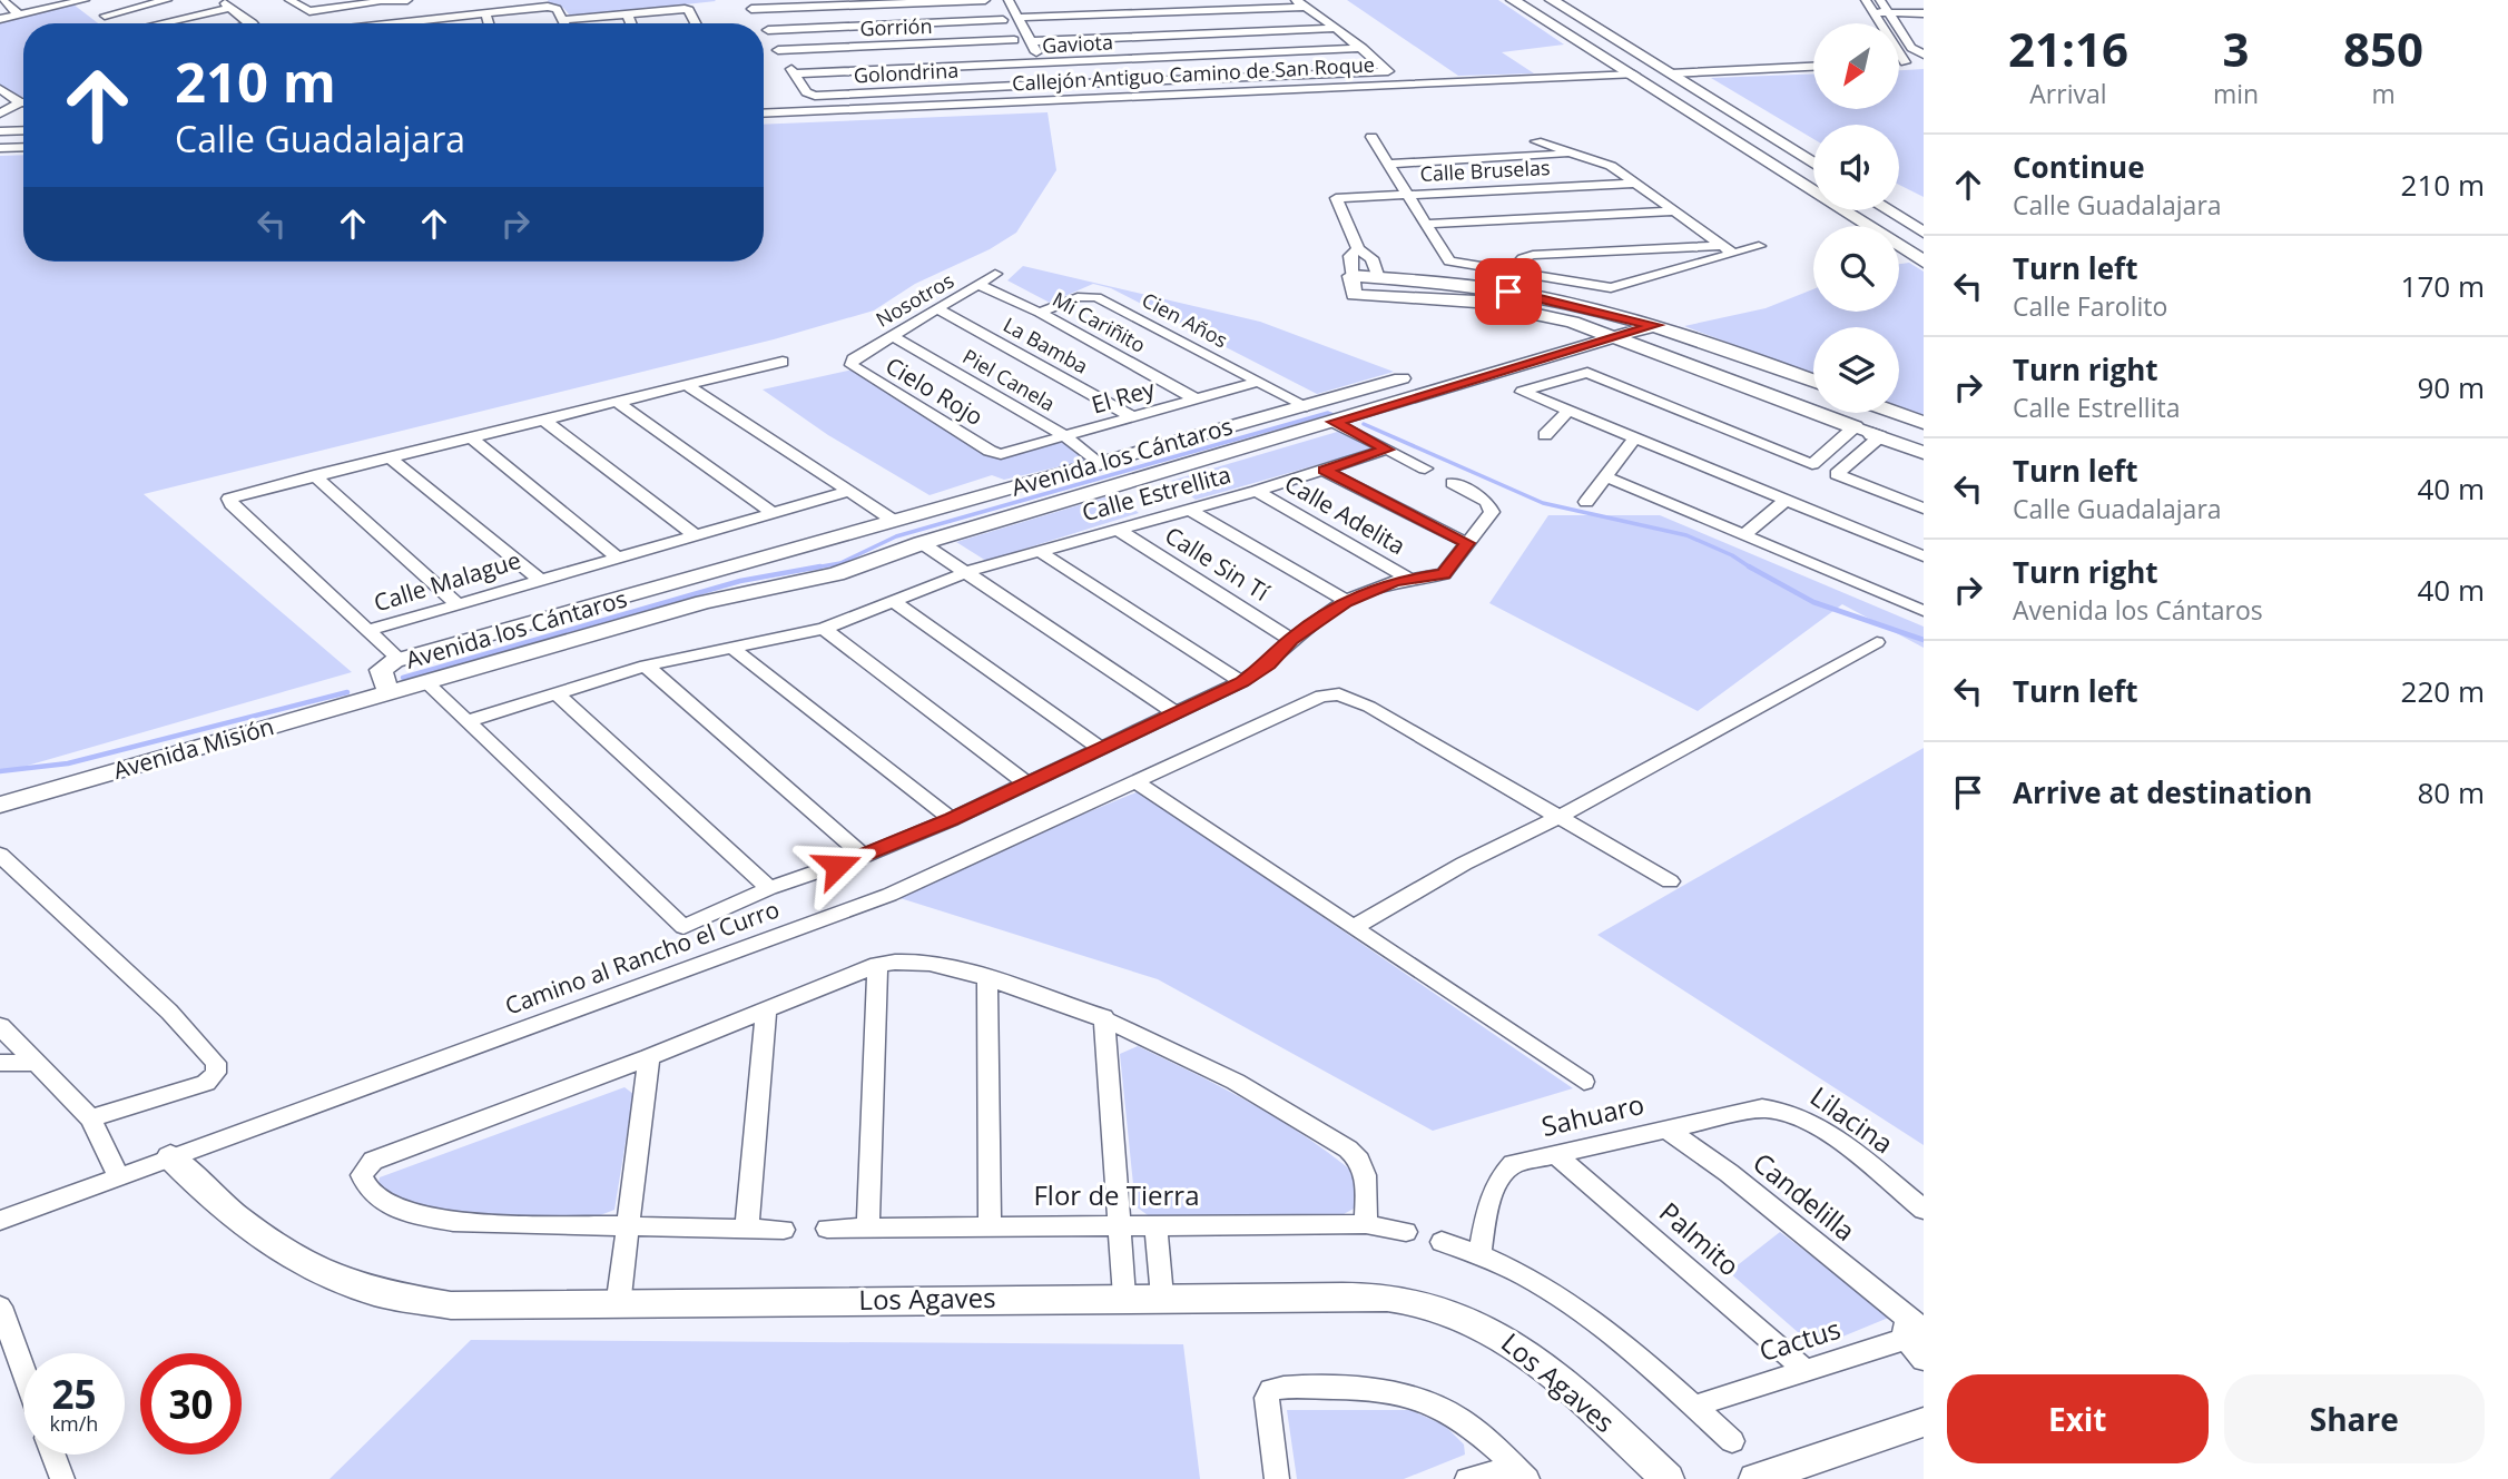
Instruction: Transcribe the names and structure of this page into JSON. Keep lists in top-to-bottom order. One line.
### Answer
{"streets":{"street":["Gorrión","Gaviota","Golondrina","Callejón Antiguo Camino de San Roque","Calle Bruselas","Nosotros","Cien Años","Mi Cariñito","La Bamba","Piel Canela","Cielo Rojo","El Rey","Avenida los Cántaros","Calle Estrellita","Calle Adelita","Calle Sin Tí","Calle Malague","Avenida Misión","Camino al Rancho el Curro","Sahuaro","Lilacina","Flor de Tierra","Candelilla","Palmito","Los Agaves","Cactus"]},"crossings":[["Gaviota","Golondrina"],["Nosotros","Mi Cariñito"],["Nosotros","La Bamba"],["Nosotros","Piel Canela"],["Nosotros","Cielo Rojo"],["Cien Años","Mi Cariñito"],["Cien Años","El Rey"],["Cien Años","Avenida los Cántaros"],["Mi Cariñito","El Rey"],["La Bamba","El Rey"],["Piel Canela","El Rey"],["Piel Canela","Avenida los Cántaros"],["Cielo Rojo","El Rey"],["Avenida los Cántaros","Avenida Misión"],["Calle Estrellita","Calle Adelita"],["Calle Estrellita","Calle Sin Tí"],["Camino al Rancho el Curro","Los Agaves"],["Sahuaro","Lilacina"],["Sahuaro","Candelilla"],["Sahuaro","Palmito"],["Candelilla","Cactus"],["Palmito","Cactus"]],"north":"bottom left","page":{"eta":["21:16","Arrival","3","min","850","m"],"turn":["210 m","Calle Guadalajara"],"list":[{"name":"Continue","note":"Calle Guadalajara","value":"210 m"},{"name":"Turn left","note":"Calle Farolito","value":"170 m"},{"name":"Turn right","note":"Calle Estrellita","value":"90 m"},{"name":"Turn left","note":"Calle Guadalajara","value":"40 m"},{"name":"Turn right","note":"Avenida los Cántaros","value":"40 m"},{"name":"Turn left","value":"220 m"},{"name":"Arrive at destination","value":"80 m"}],"speed":"25 km/h","limit":"30","buttons":["Exit","Share"]}}
